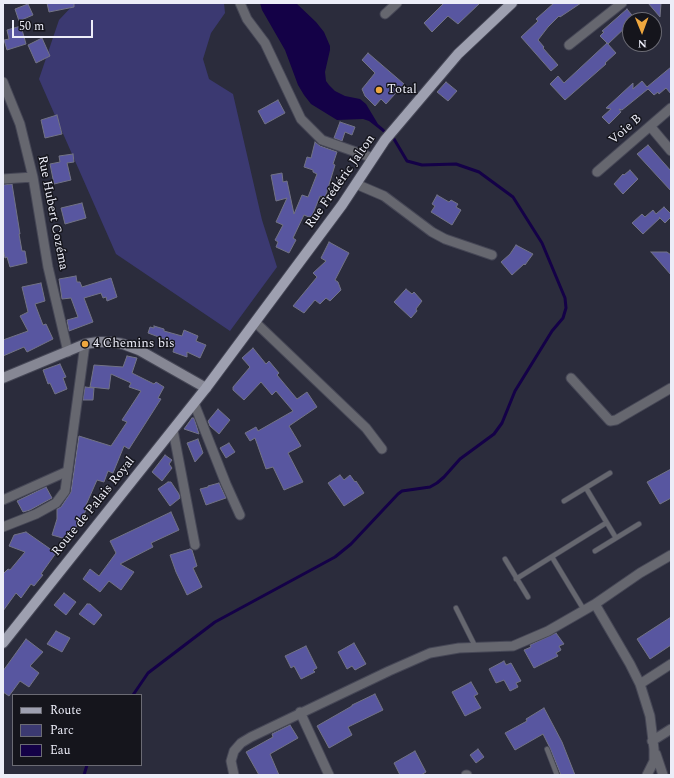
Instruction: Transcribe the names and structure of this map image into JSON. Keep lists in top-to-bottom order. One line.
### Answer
{"streets":{"main road":["Rue Frédéric Jalton","Route de Palais Royal"],"street":["Voie B","Rue Hubert Cozéma"]},"crossings":[["Rue Frédéric Jalton","Route de Palais Royal"]],"places":["Total","4 Chemins bis"],"legend":["Route","Parc","Eau"],"scale_bar":"50 m","north":"bottom"}
